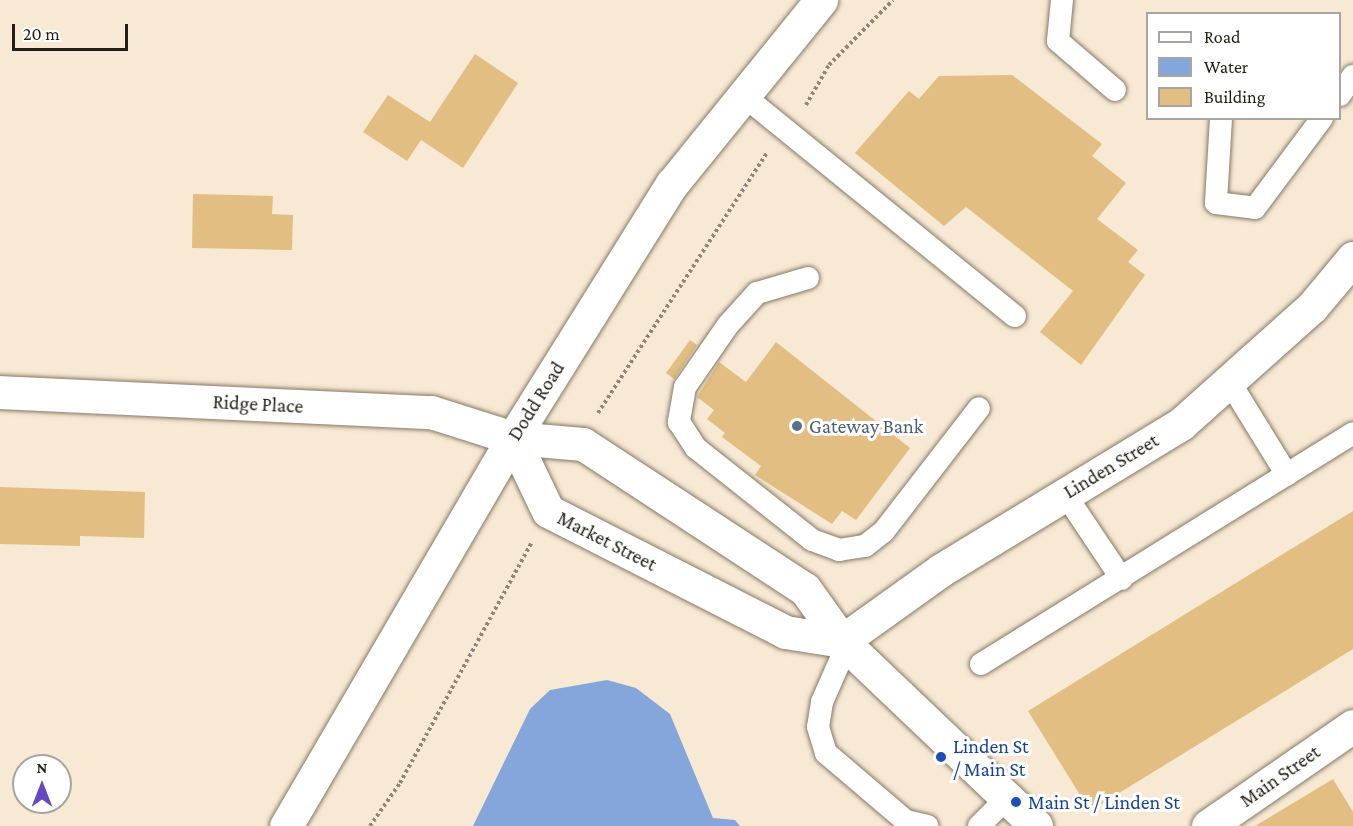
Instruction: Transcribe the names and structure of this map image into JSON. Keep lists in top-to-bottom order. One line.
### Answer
{"streets":{"street":["Dodd Road","Ridge Place","Linden Street","Market Street","Main Street"]},"crossings":[["Dodd Road","Ridge Place"],["Dodd Road","Market Street"],["Ridge Place","Market Street"],["Linden Street","Market Street"]],"places":["Gateway Bank","Linden St / Main St","Main St / Linden St"],"legend":["Road","Water","Building"],"scale_bar":"20 m","north":"top"}
